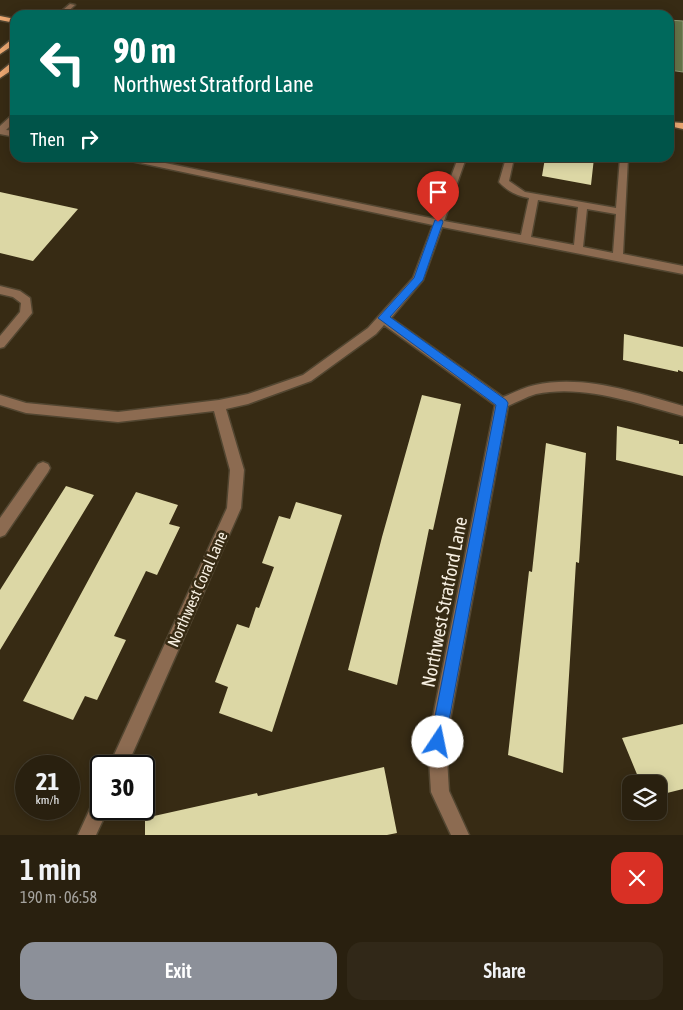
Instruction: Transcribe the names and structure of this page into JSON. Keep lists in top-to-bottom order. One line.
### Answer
{"streets":{"street":["Northwest Coral Lane","Northwest Stratford Lane"]},"page":{"turn":["90 m","Northwest Stratford Lane"],"then":"Then","speed":"21 km/h","limit":"30","heading":["1 min","190 m · 06:58"],"buttons":["Exit","Share"]}}
